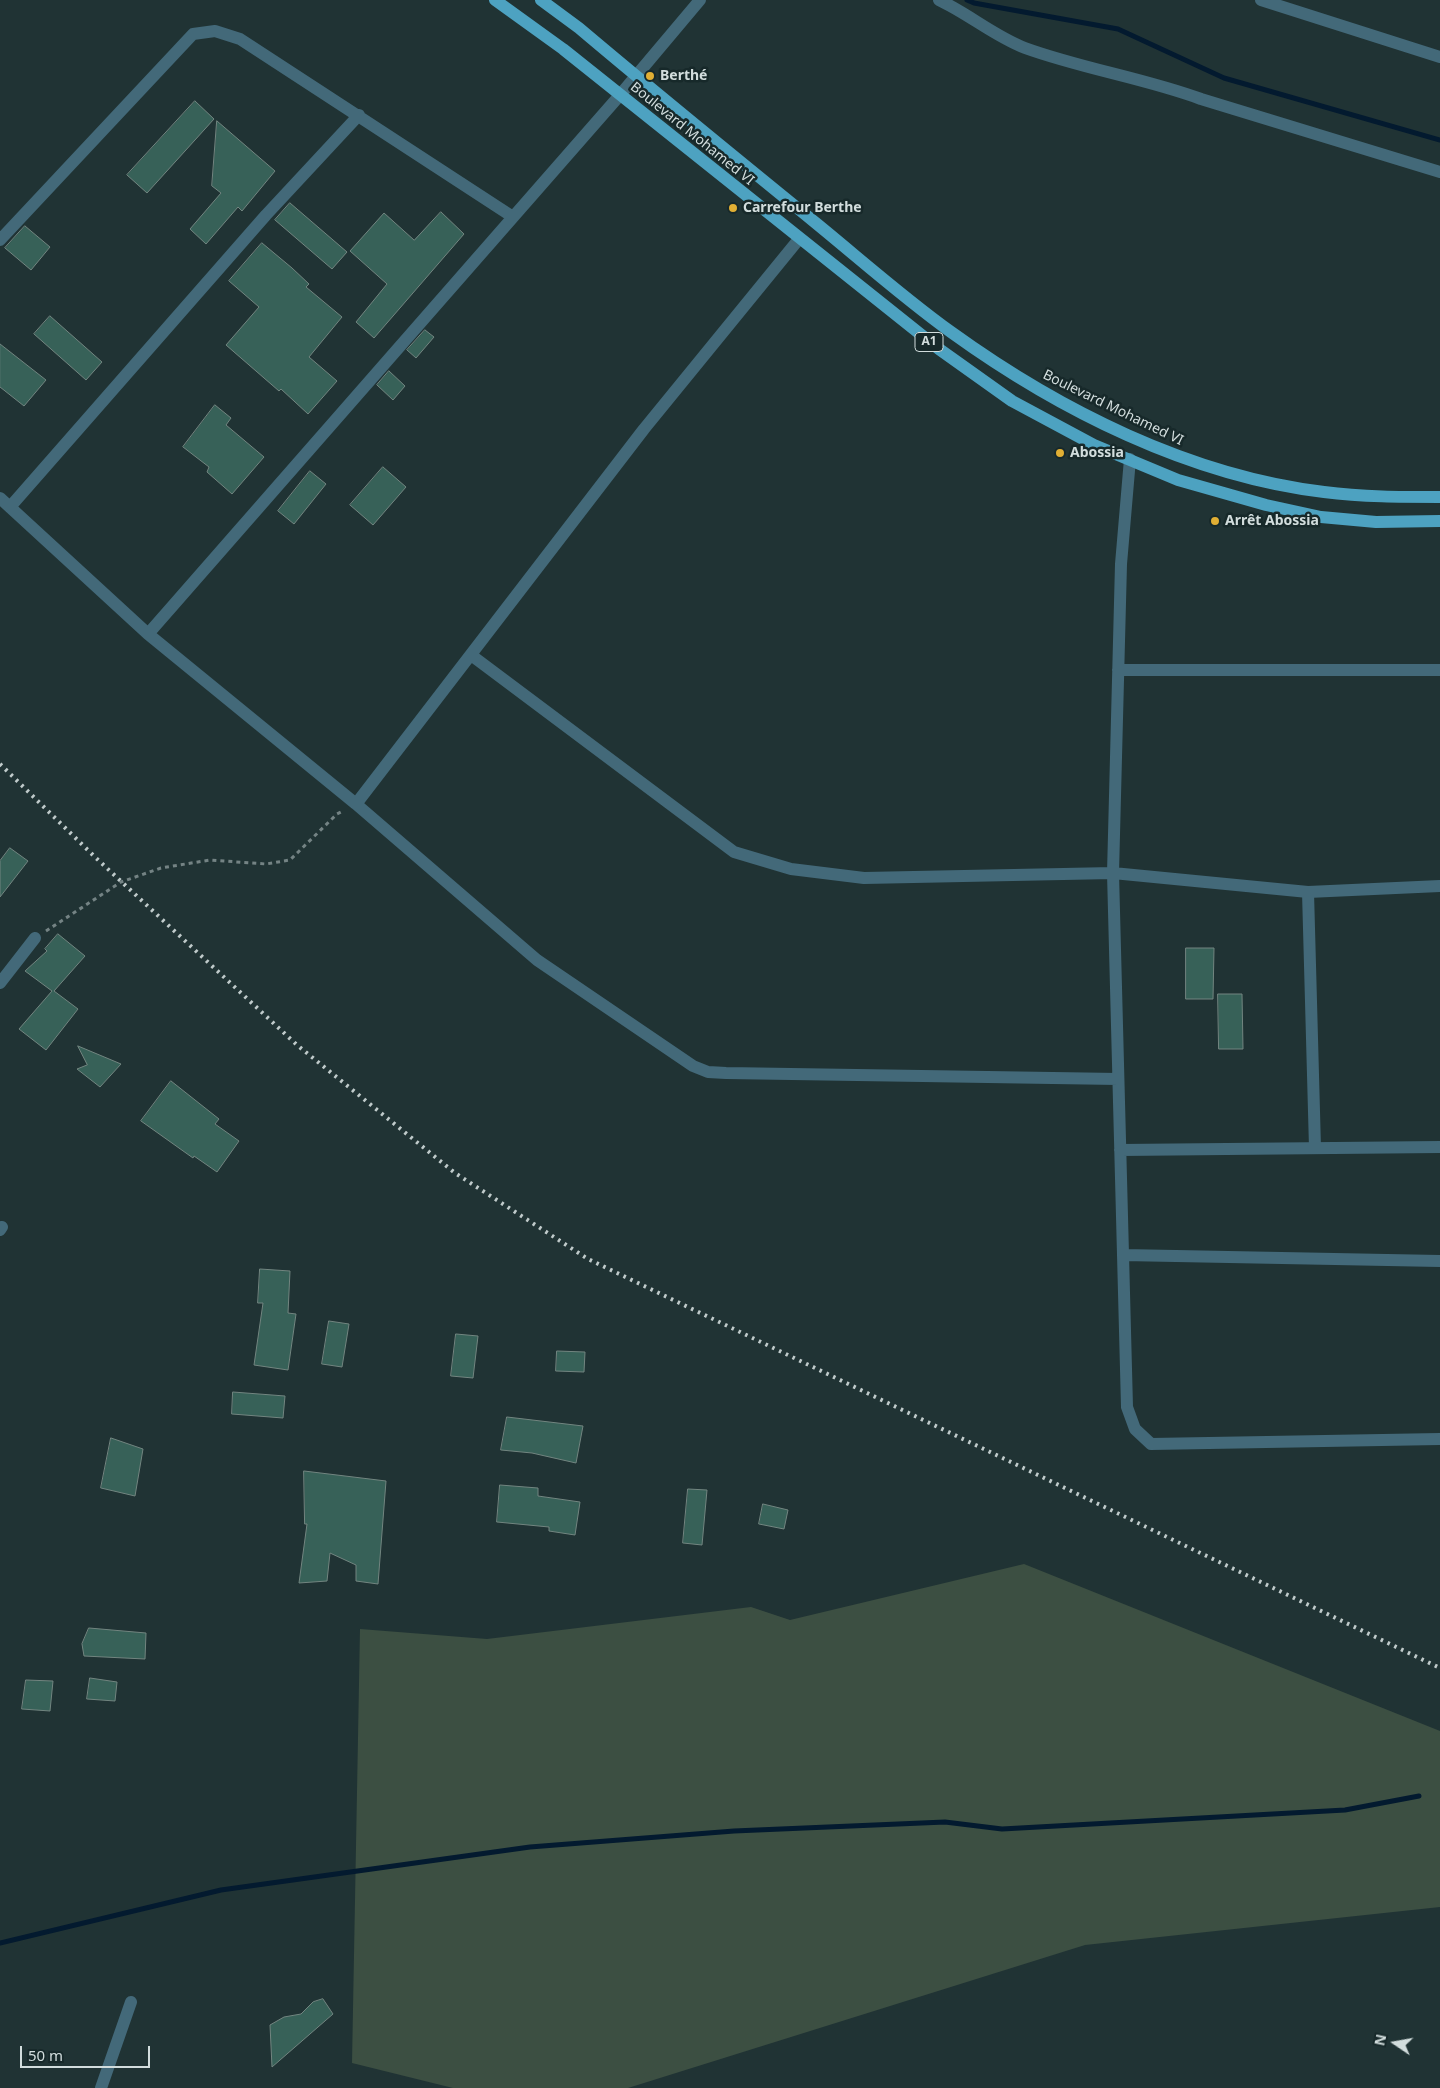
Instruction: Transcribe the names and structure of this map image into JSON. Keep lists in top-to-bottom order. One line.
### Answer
{"streets":{"main road":["Boulevard Mohamed VI","A1"]},"places":["Berthé","Carrefour Berthe","Abossia","Arrêt Abossia"],"scale_bar":"50 m","north":"left"}
